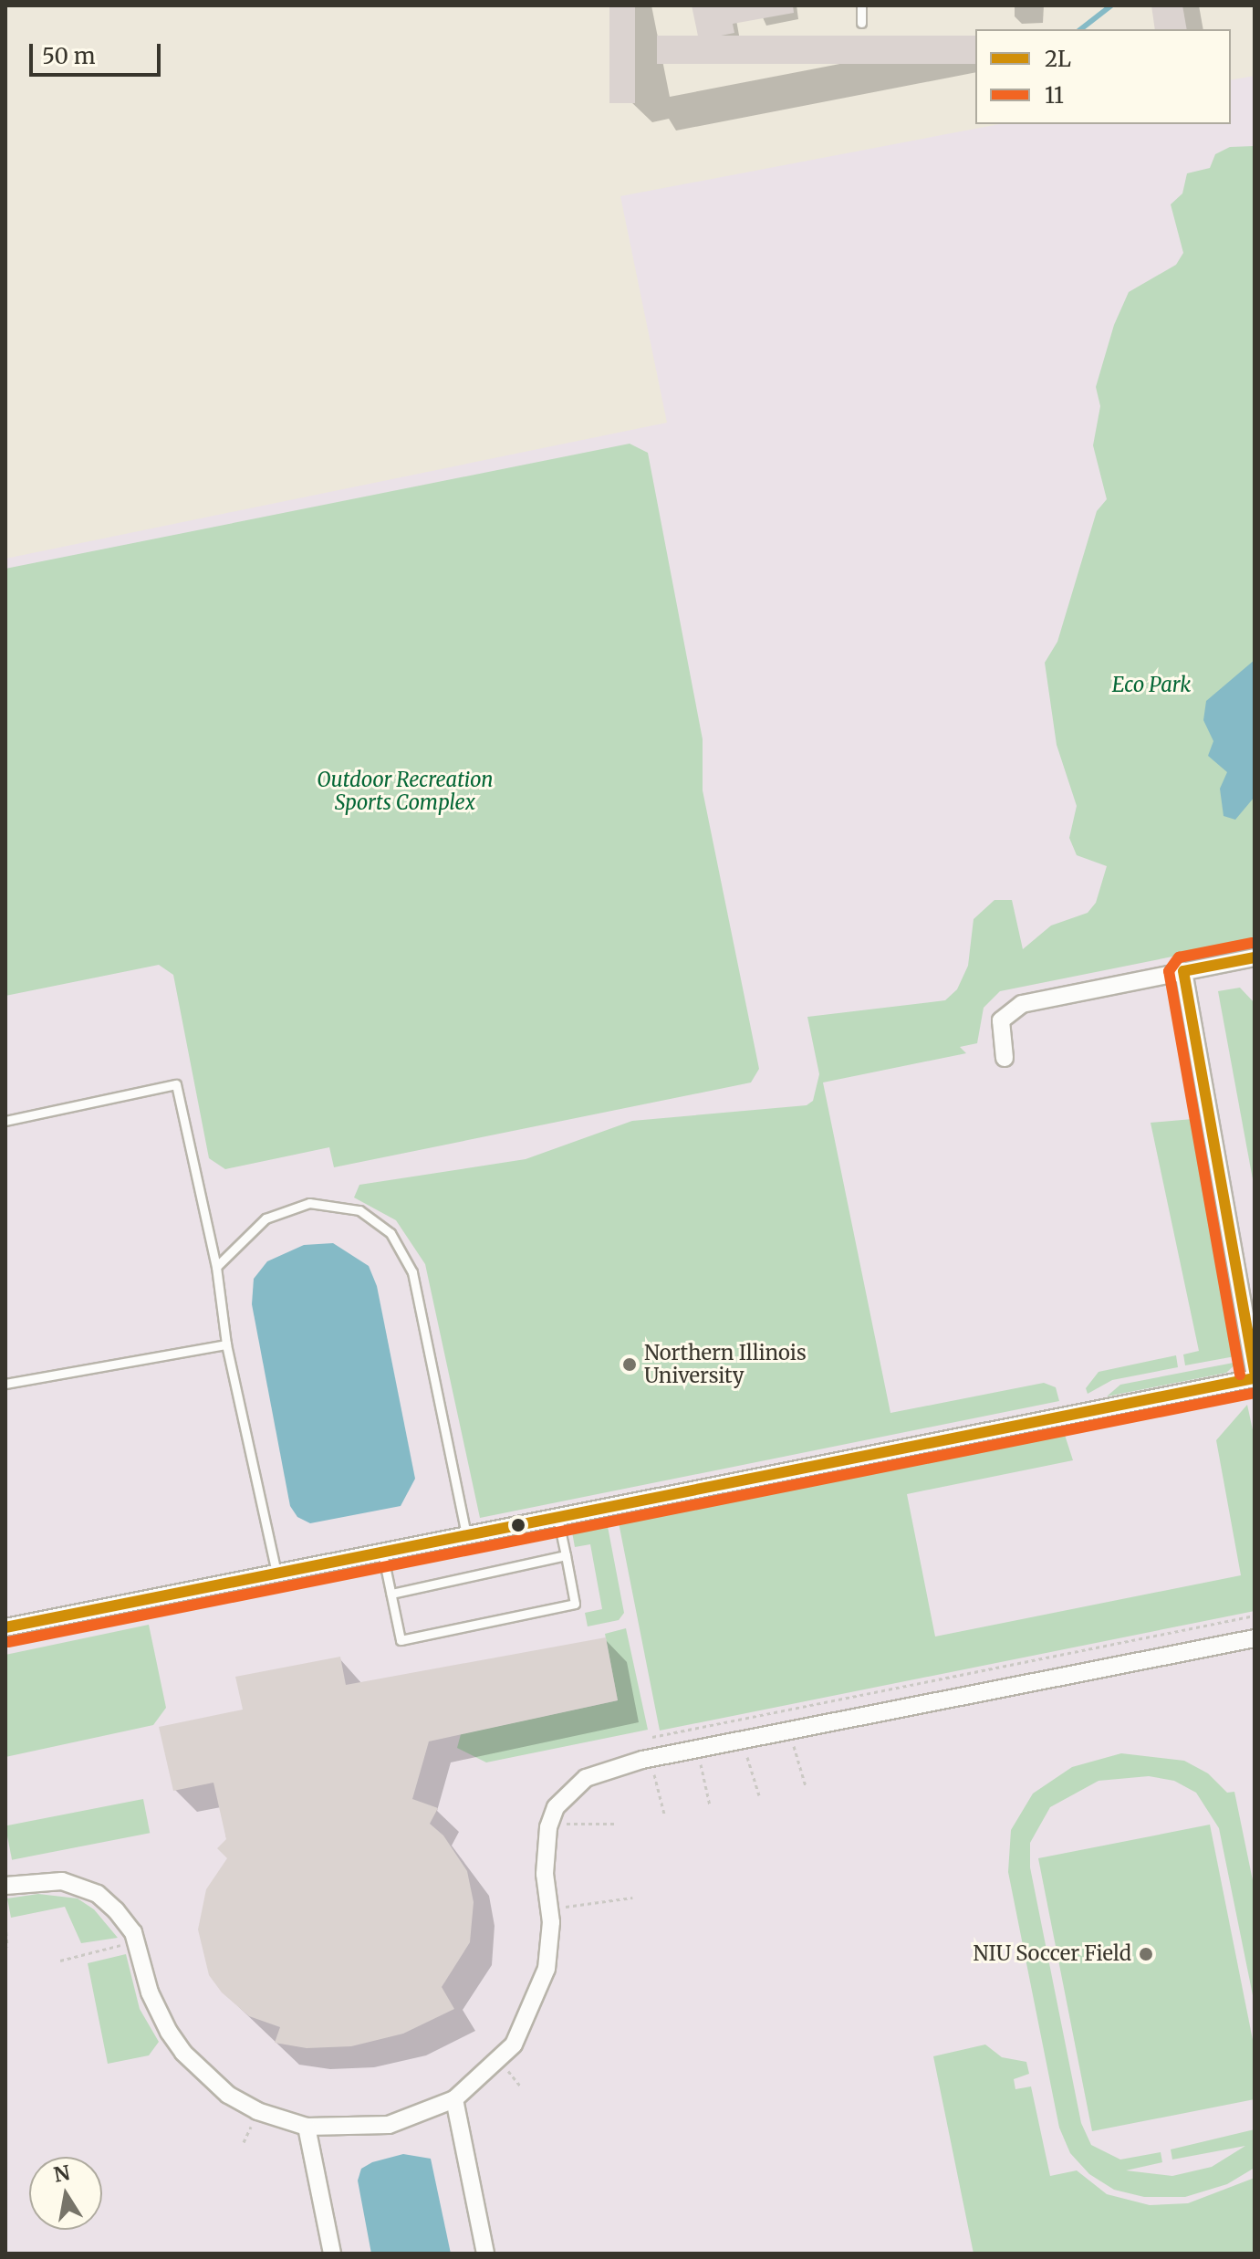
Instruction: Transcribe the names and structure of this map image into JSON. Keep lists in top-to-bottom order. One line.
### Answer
{"parks":["Eco Park","Outdoor Recreation Sports Complex"],"places":["Northern Illinois University","NIU Soccer Field"],"lines":["transit line 11","transit line 2L"],"legend":["2L","11"],"scale_bar":"50 m","north":"top"}
